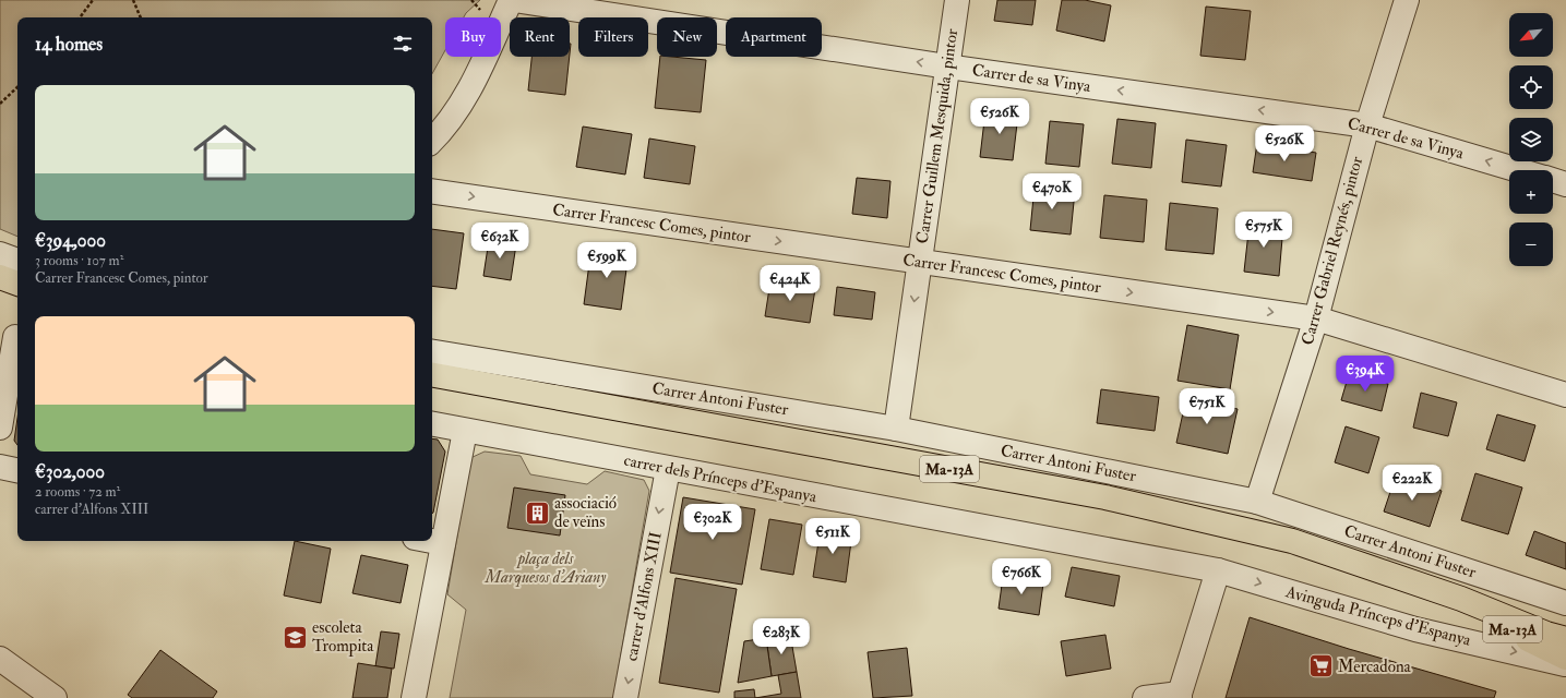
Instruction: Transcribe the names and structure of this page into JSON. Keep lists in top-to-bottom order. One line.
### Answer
{"streets":{"main road":["Ma-13A"],"street":["Carrer de sa Vinya","Carrer Guillem Mesquida, pintor","Carrer Francesc Comes, pintor","Carrer Gabriel Reynés, pintor","Carrer Antoni Fuster","carrer dels Prínceps d'Espanya","carrer d'Alfons XIII","Avinguda Prínceps d'Espanya"]},"crossings":[["Carrer de sa Vinya","Carrer Guillem Mesquida, pintor"],["Carrer de sa Vinya","Carrer Gabriel Reynés, pintor"],["Carrer Guillem Mesquida, pintor","Carrer Francesc Comes, pintor"],["Carrer Guillem Mesquida, pintor","Carrer Antoni Fuster"],["Carrer Francesc Comes, pintor","Carrer Gabriel Reynés, pintor"],["Carrer Gabriel Reynés, pintor","Carrer Antoni Fuster"],["carrer dels Prínceps d'Espanya","carrer d'Alfons XIII"],["carrer dels Prínceps d'Espanya","Avinguda Prínceps d'Espanya"]],"one_way":["Carrer de sa Vinya","Carrer Guillem Mesquida, pintor","Carrer Francesc Comes, pintor","Avinguda Prínceps d'Espanya"],"parks":["plaça dels Marquesos d'Ariany"],"places":{"building":["associació de veïns"],"school or university":["escoleta Trompita"],"supermarket":["Mercadona"]},"north":"bottom left","page":{"map_buttons":["+","−"],"chip":["Buy","Rent","Filters","New","Apartment"],"heading":"14 homes","list":[{"name":"€394,000","note":"3 rooms · 107 m² · Carrer Francesc Comes, pintor"},{"name":"€302,000","note":"2 rooms · 72 m² · carrer d'Alfons XIII"}],"price":["€526K","€526K","€470K","€575K","€632K","€599K","€424K","€394K","€751K","€222K","€302K","€511K","€766K","€283K"]}}
